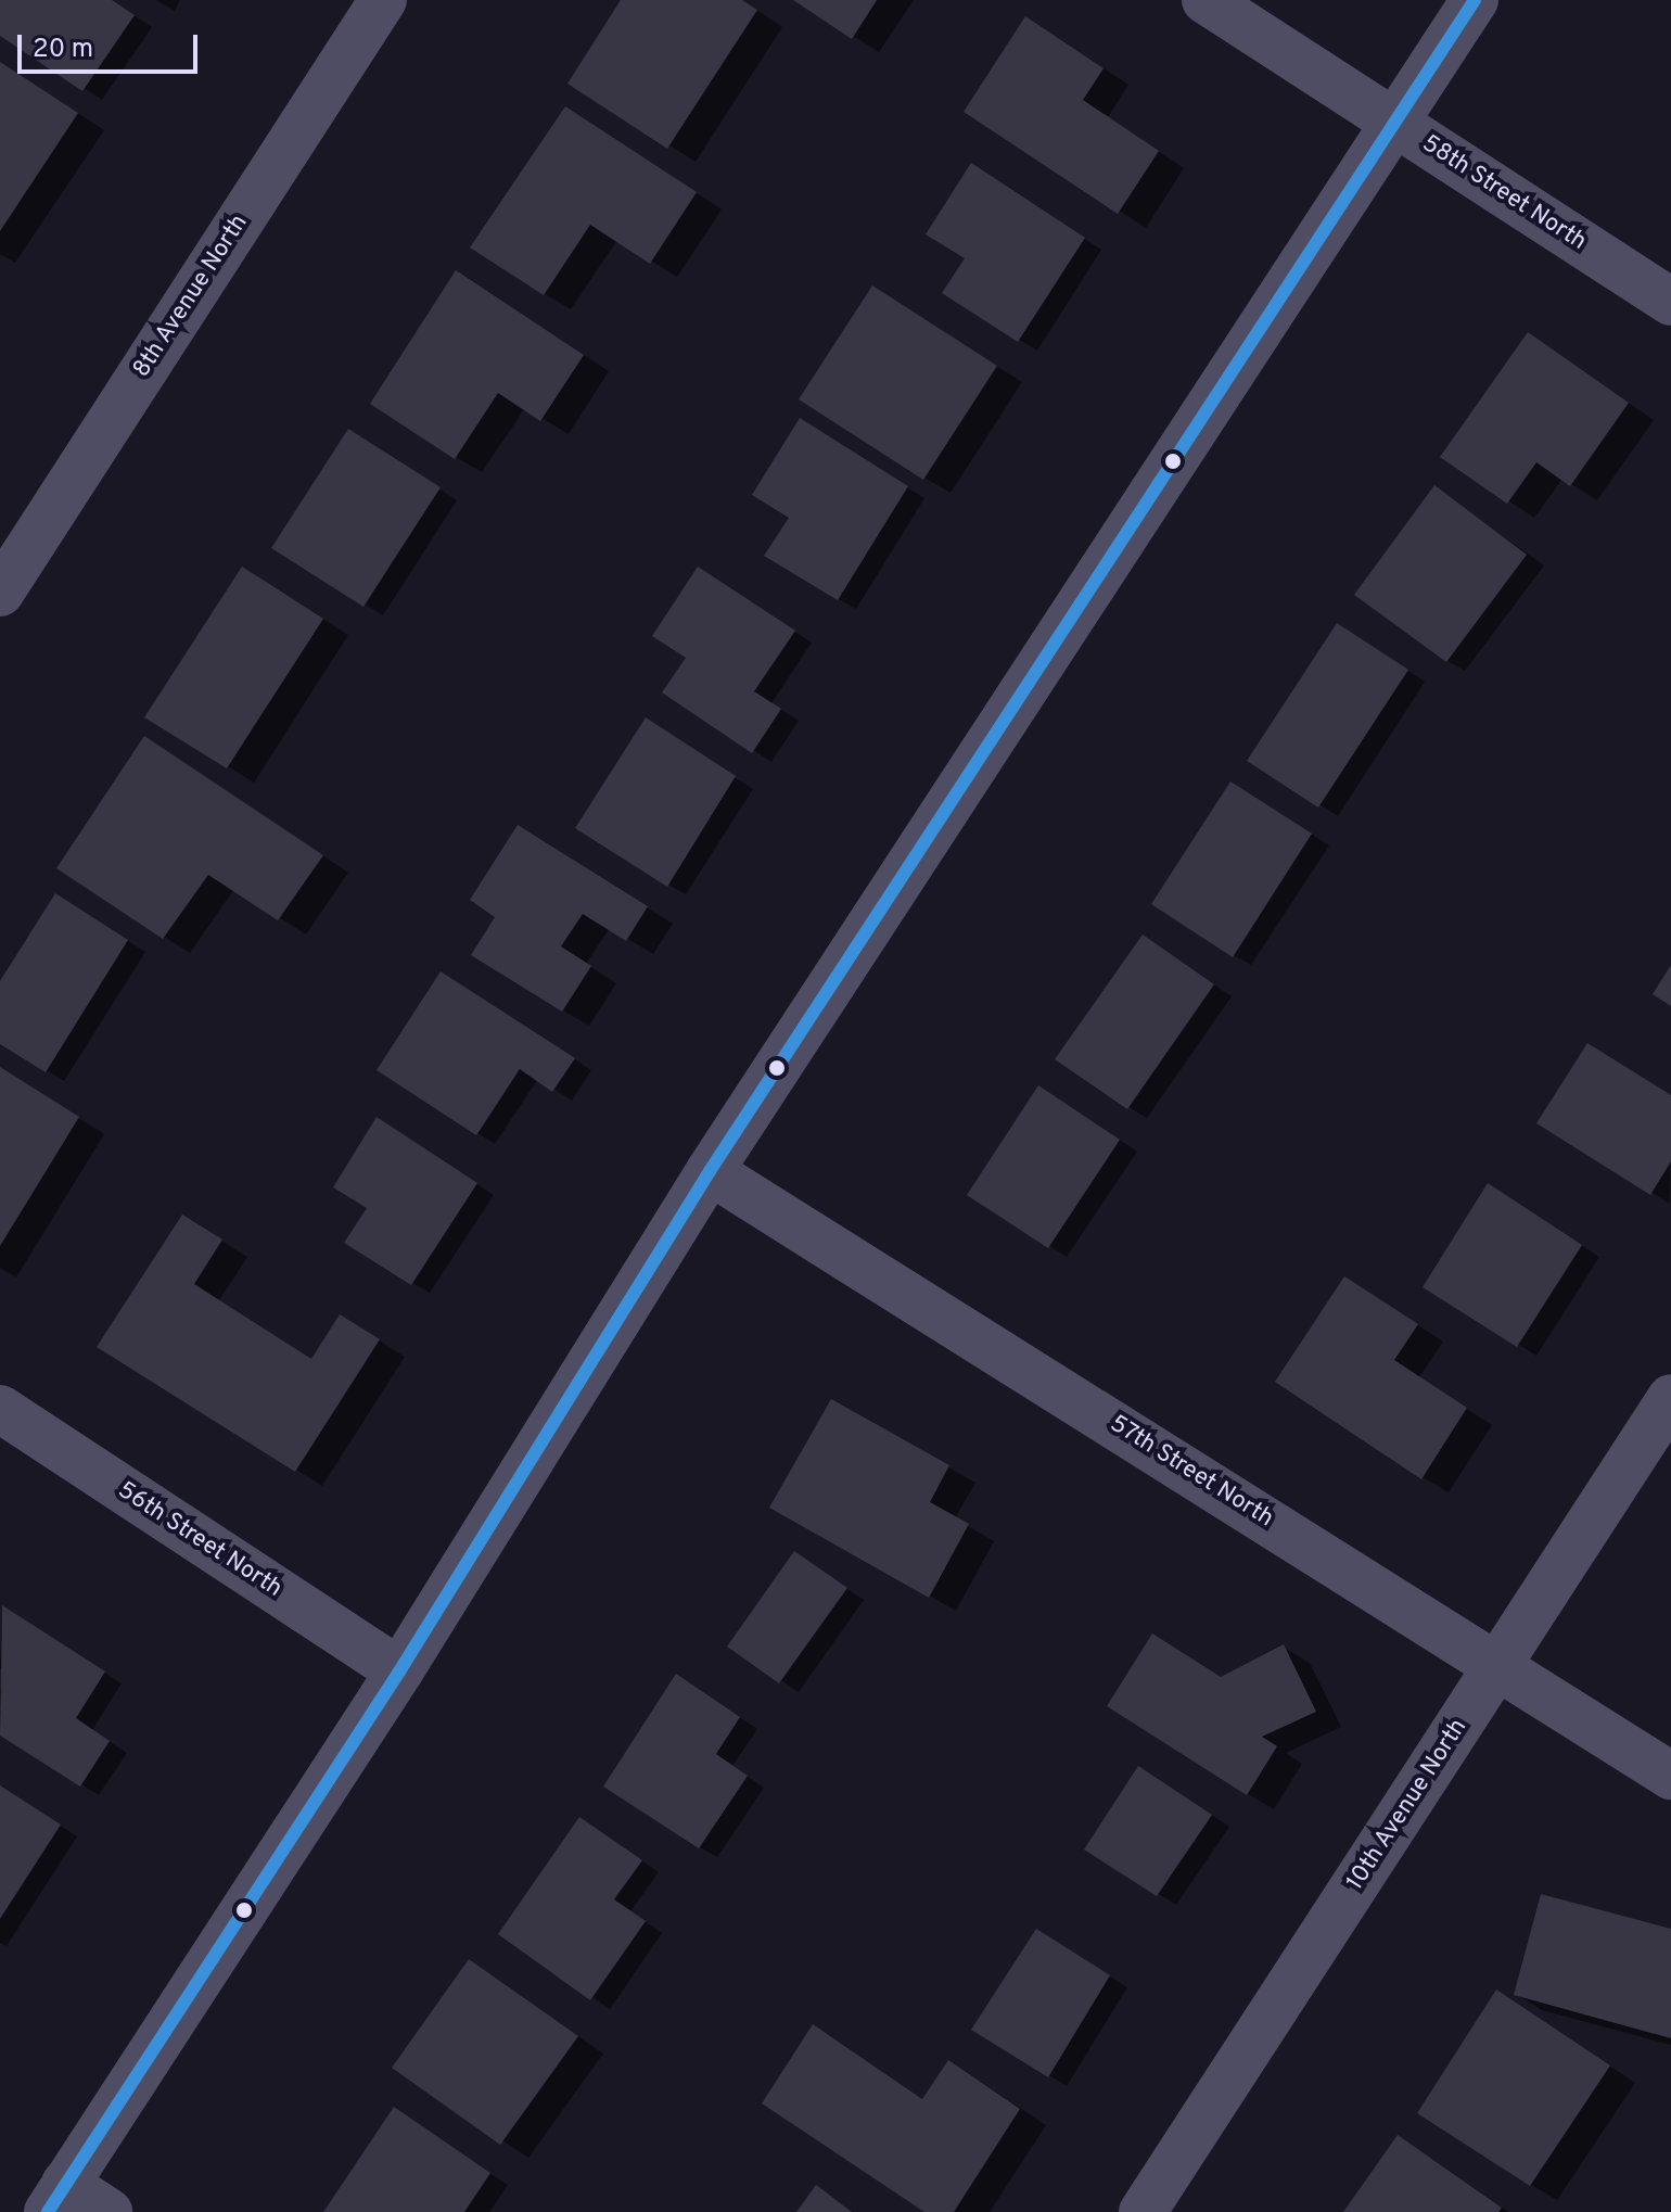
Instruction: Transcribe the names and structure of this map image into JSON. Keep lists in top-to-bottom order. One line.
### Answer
{"streets":{"street":["58th Street North","8th Avenue North","57th Street North","56th Street North","10th Avenue North"]},"crossings":[["57th Street North","10th Avenue North"]],"scale_bar":"20 m"}
